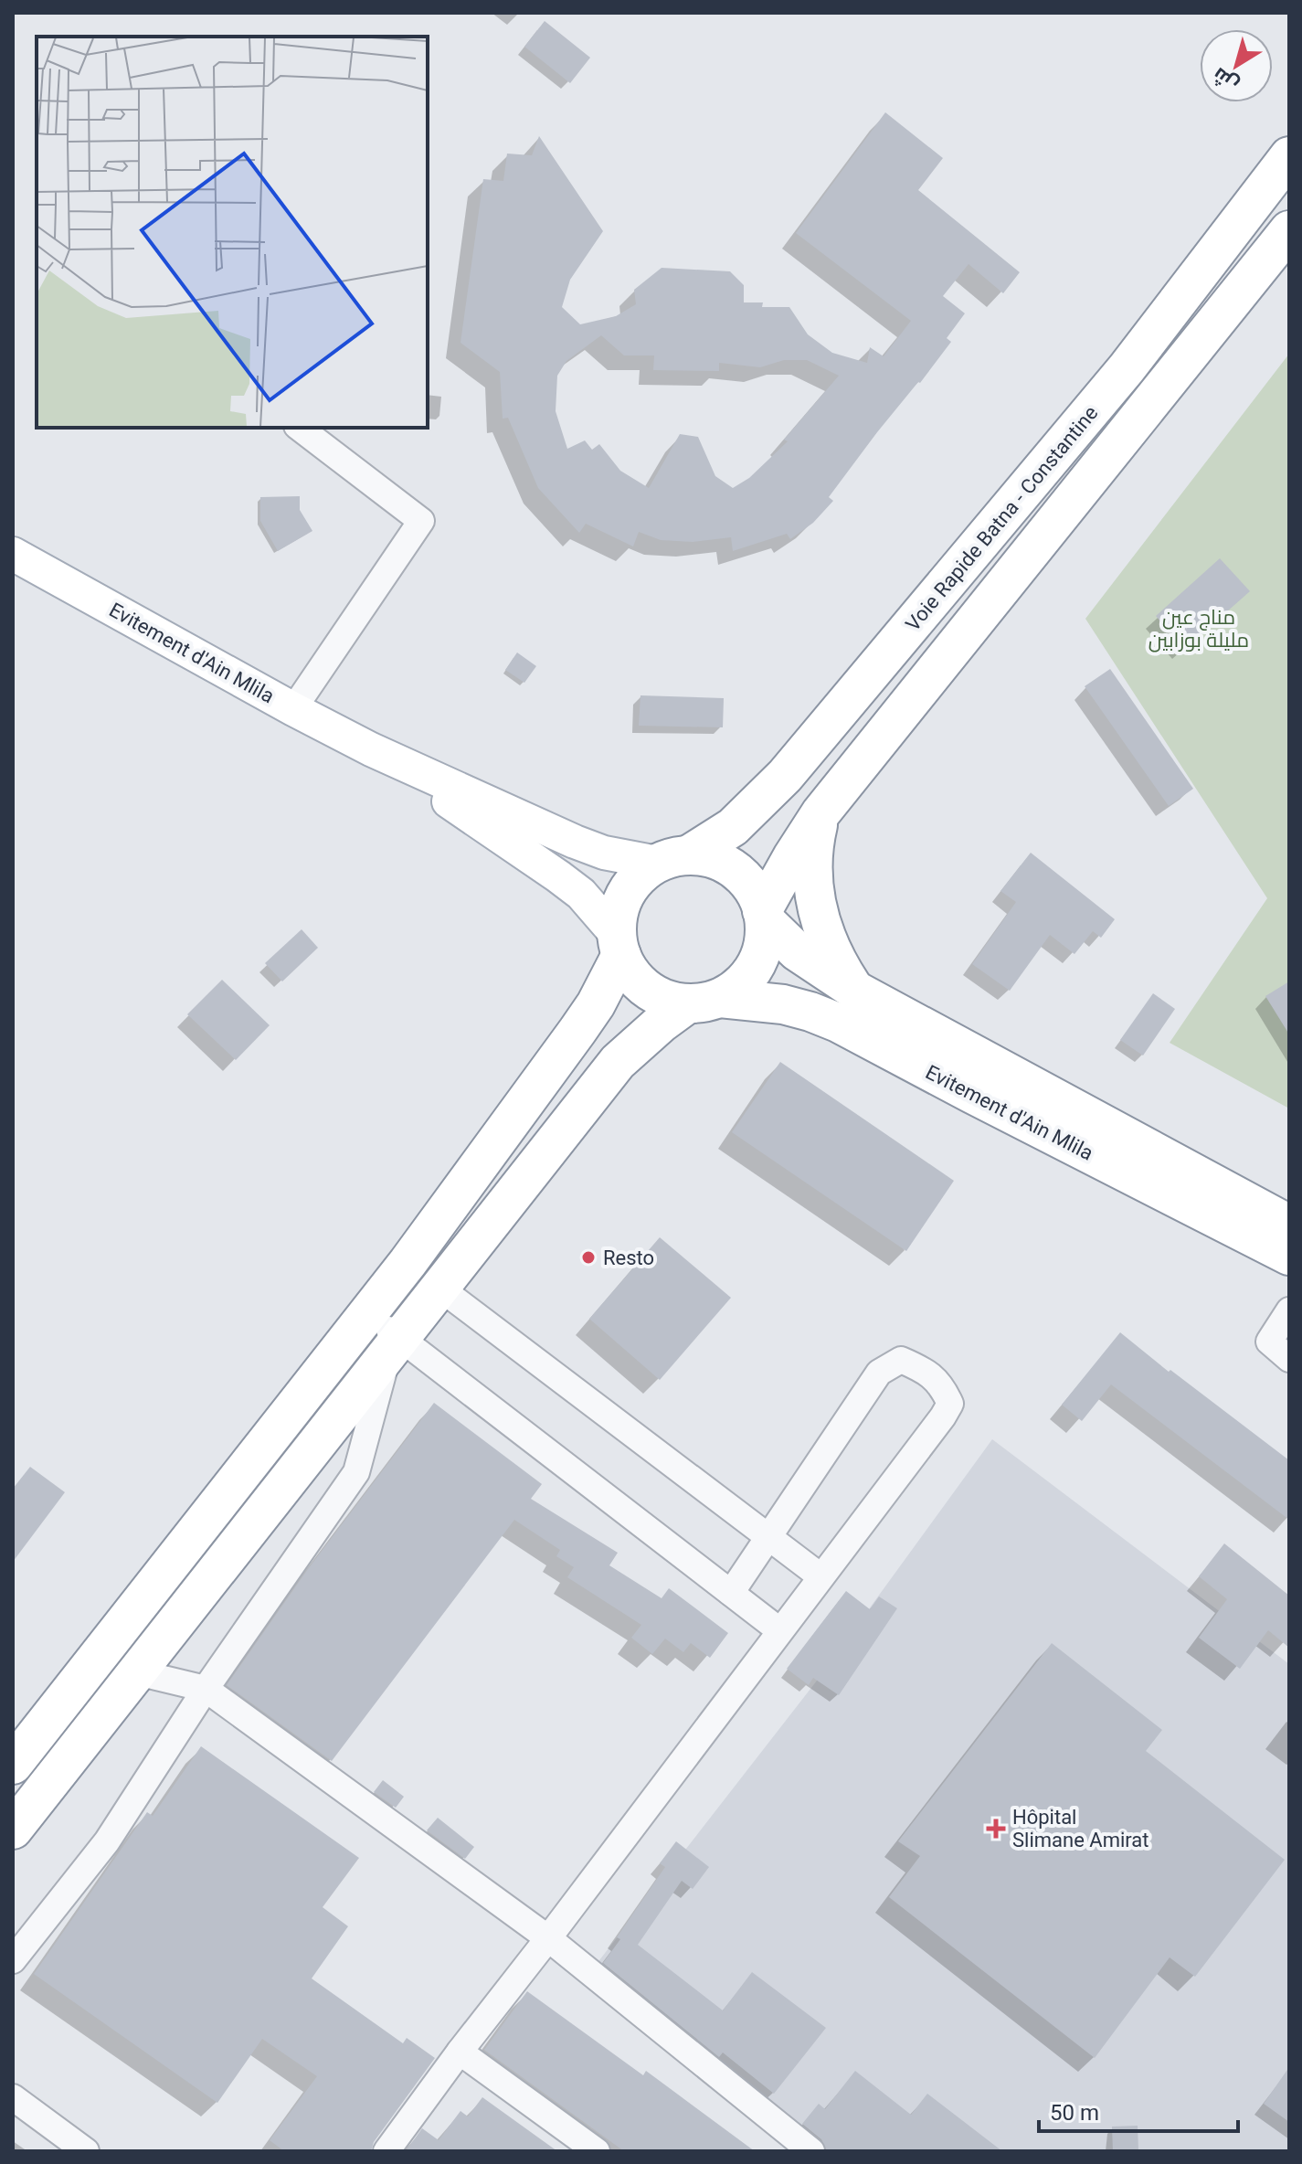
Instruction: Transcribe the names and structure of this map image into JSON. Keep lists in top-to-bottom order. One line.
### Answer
{"streets":{"highway":["Voie Rapide Batna - Constantine","Evitement d'Ain Mlila"]},"crossings":[["Voie Rapide Batna - Constantine","Evitement d'Ain Mlila"]],"parks":["مناج عين مليلة بوزابين"],"places":{"other":["Resto"],"health":["Hôpital Slimane Amirat"]},"scale_bar":"50 m","north":"bottom left"}
